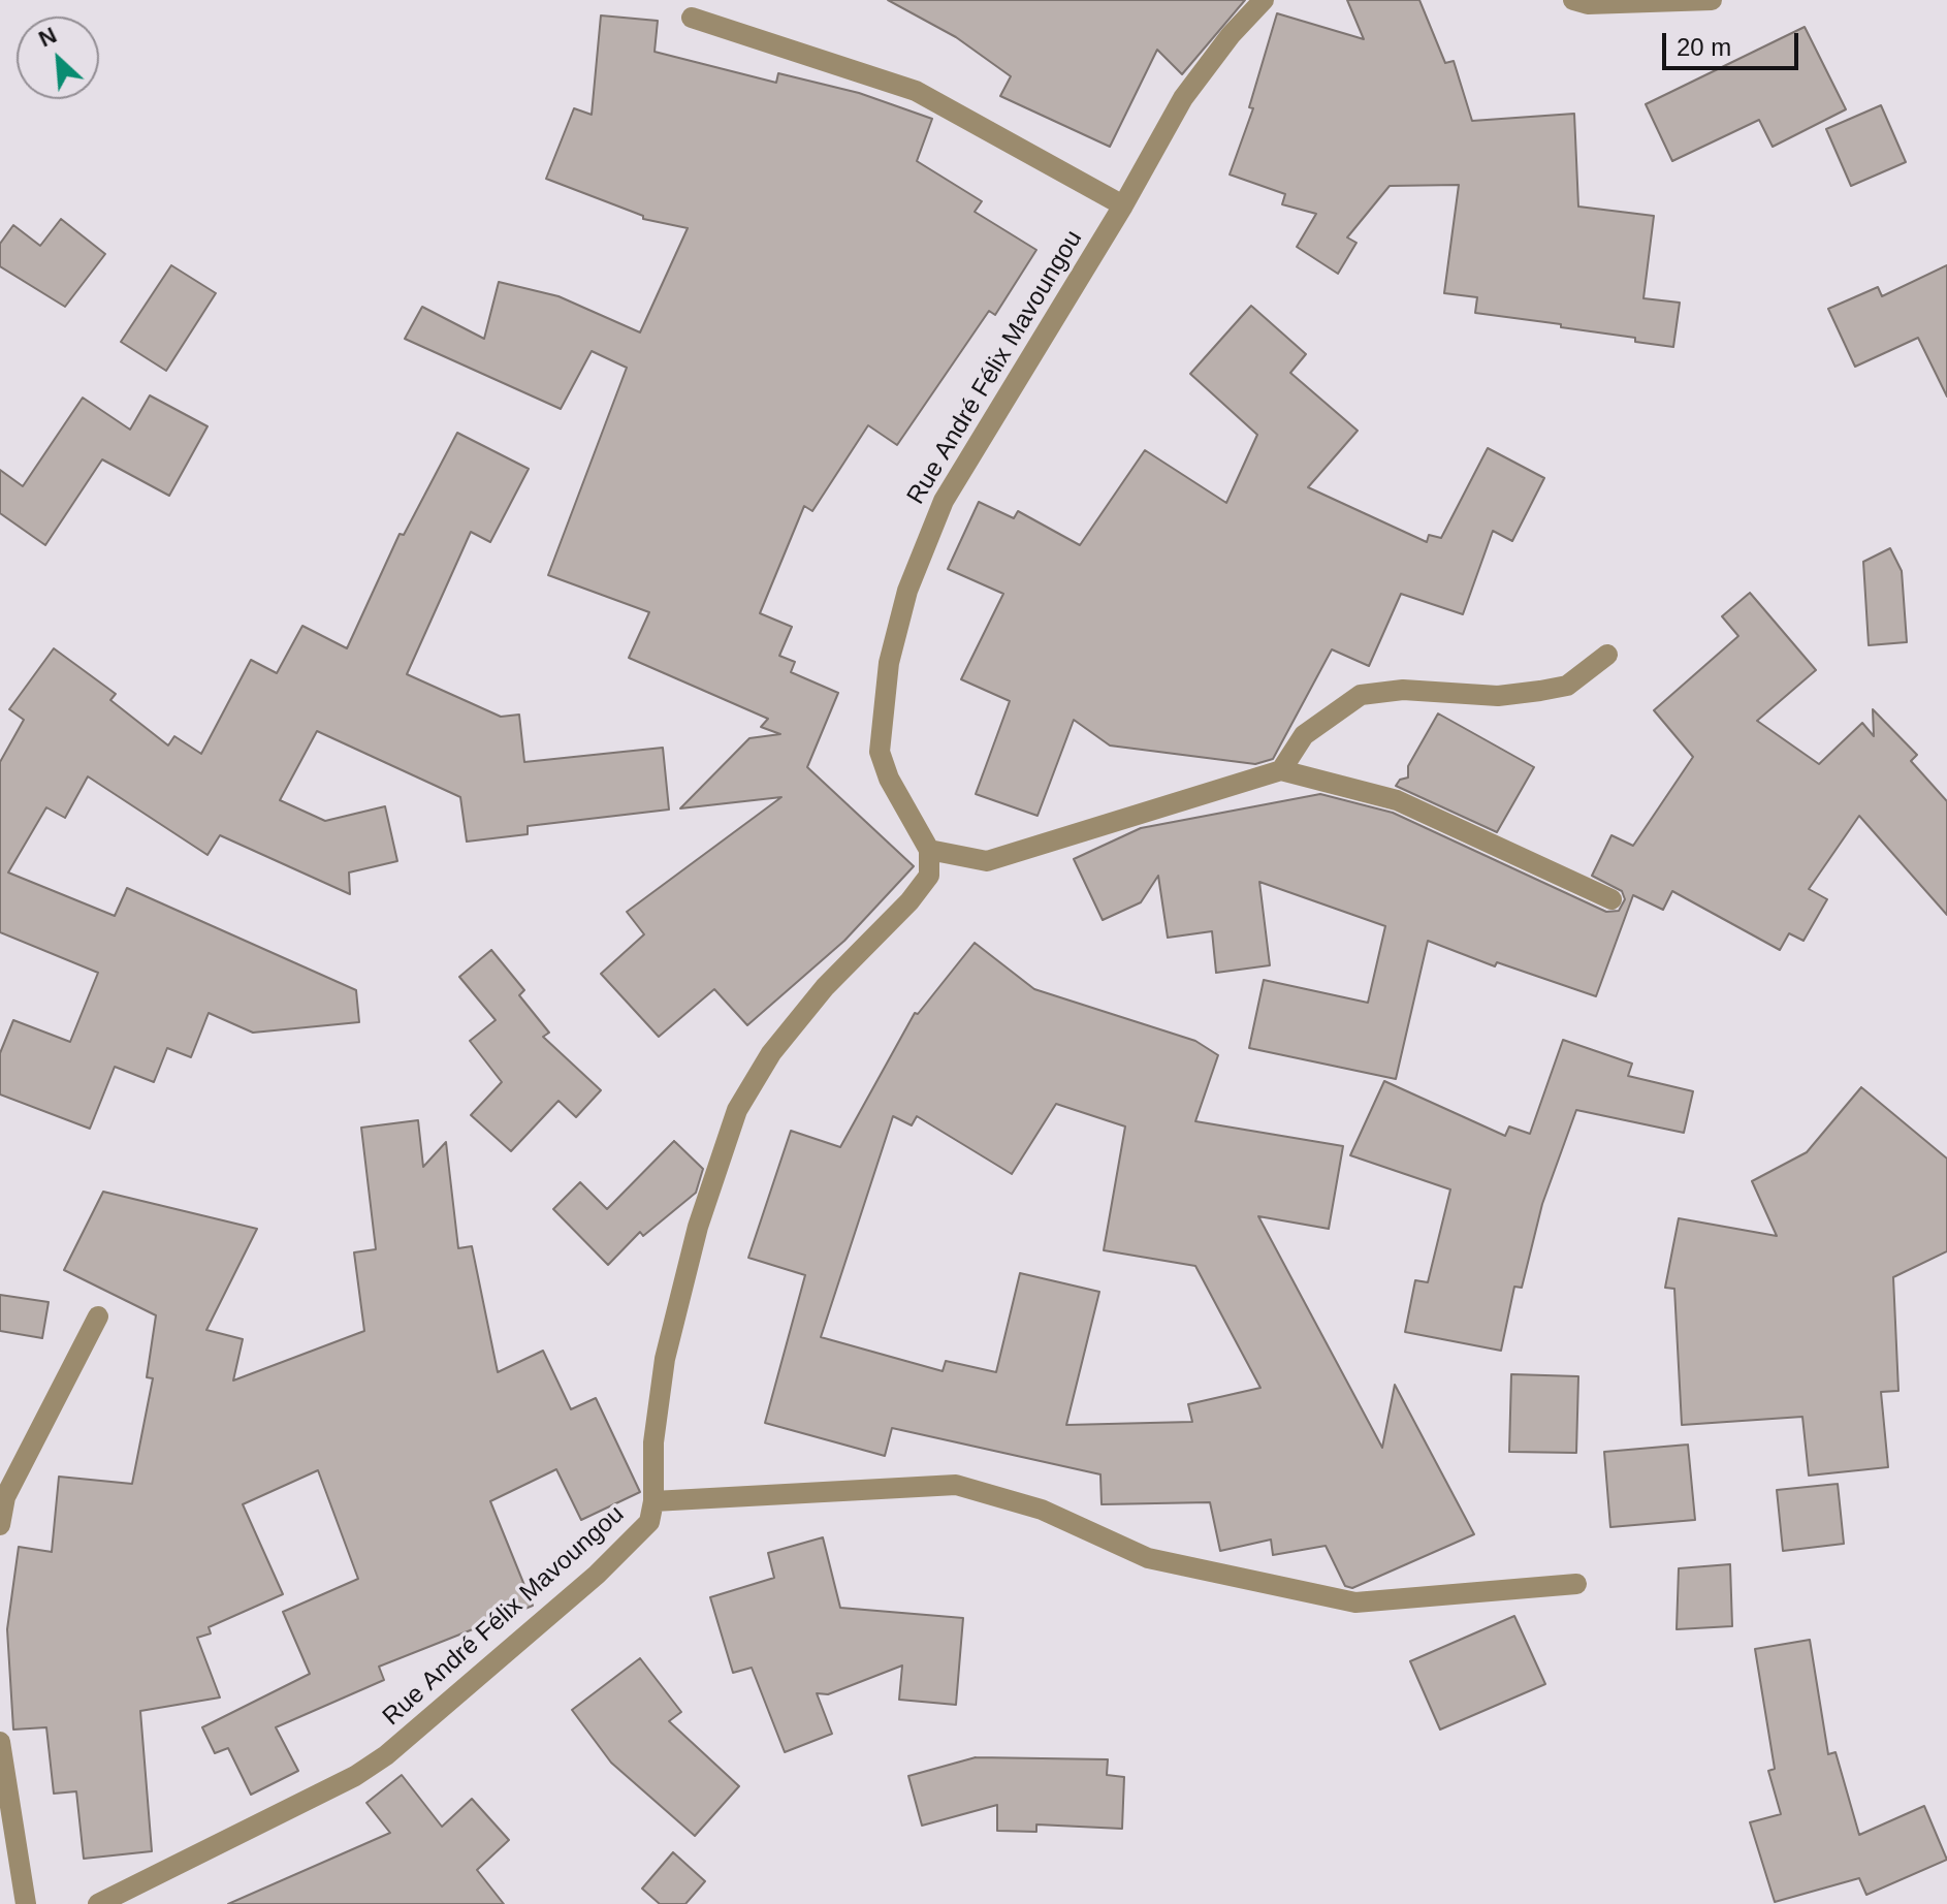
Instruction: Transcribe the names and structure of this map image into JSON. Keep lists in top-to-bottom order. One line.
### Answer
{"streets":{"street":["Rue André Félix Mavoungou"]},"scale_bar":"20 m","north":"top left"}
